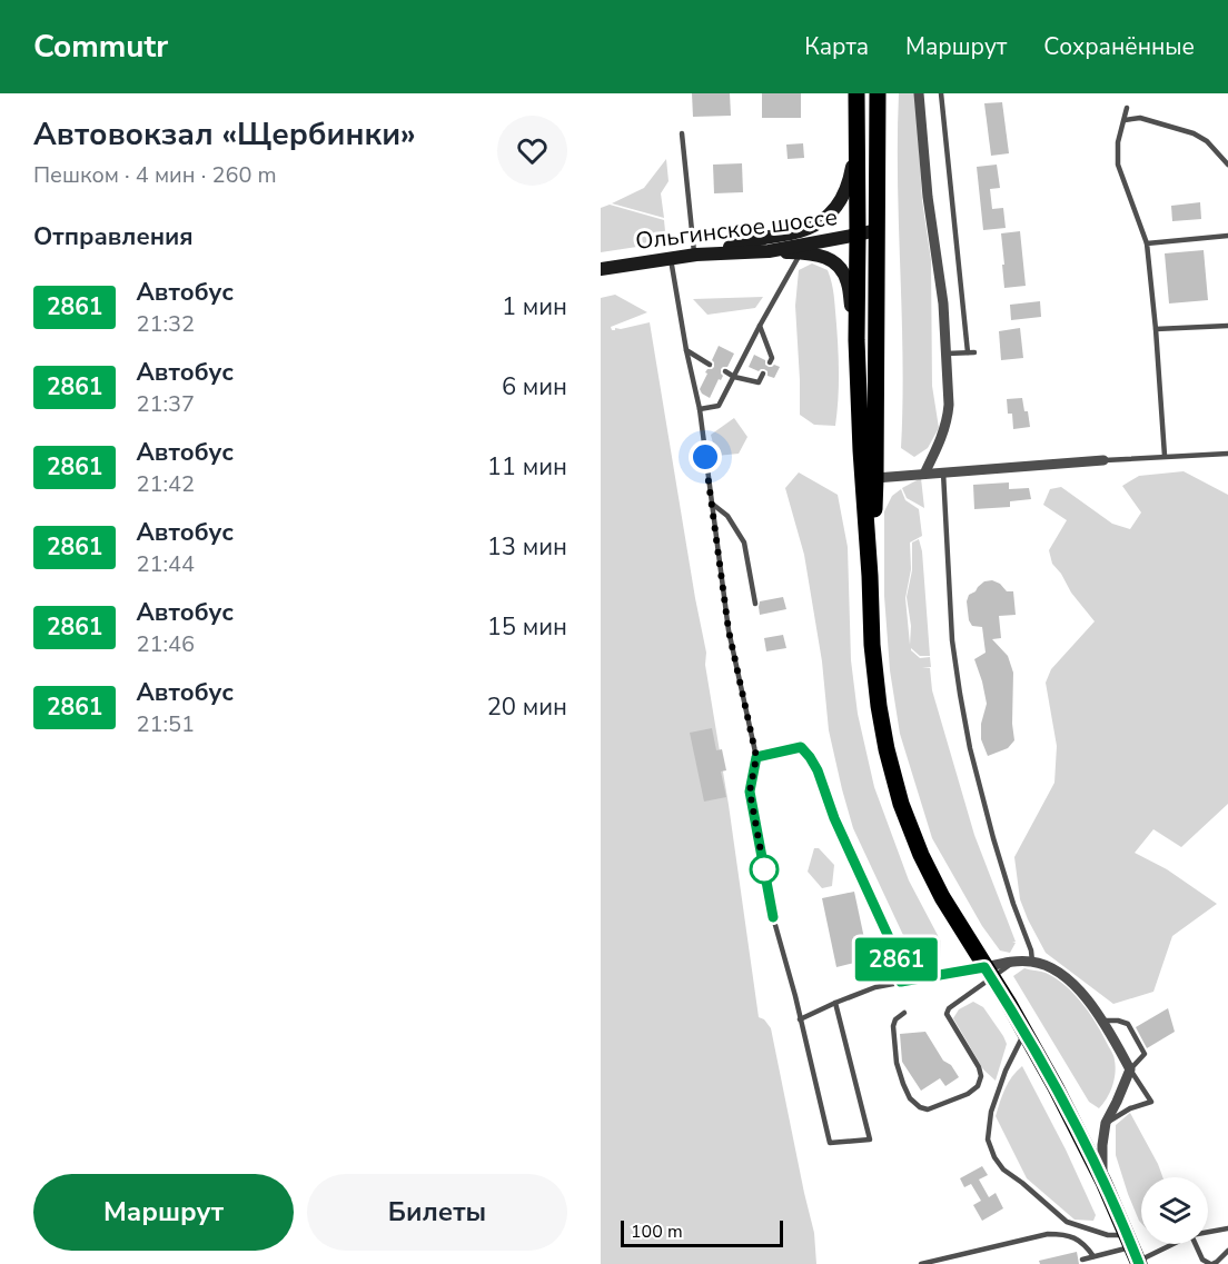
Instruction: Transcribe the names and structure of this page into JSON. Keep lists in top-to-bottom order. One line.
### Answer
{"streets":{"main road":["Ольгинское шоссе"]},"lines":["bus line 2861"],"scale_bar":"100 m","page":{"header":"Commutr","nav":["Карта","Маршрут","Сохранённые"],"heading":[["Автовокзал «Щербинки»","Пешком · 4 мин · 260 m"],"Отправления"],"on_map":"2861","list":[{"mark":"2861","name":"Автобус","note":"21:32","value":"1 мин"},{"mark":"2861","name":"Автобус","note":"21:37","value":"6 мин"},{"mark":"2861","name":"Автобус","note":"21:42","value":"11 мин"},{"mark":"2861","name":"Автобус","note":"21:44","value":"13 мин"},{"mark":"2861","name":"Автобус","note":"21:46","value":"15 мин"},{"mark":"2861","name":"Автобус","note":"21:51","value":"20 мин"}],"buttons":["Маршрут","Билеты"],"scale":"100 m"}}
